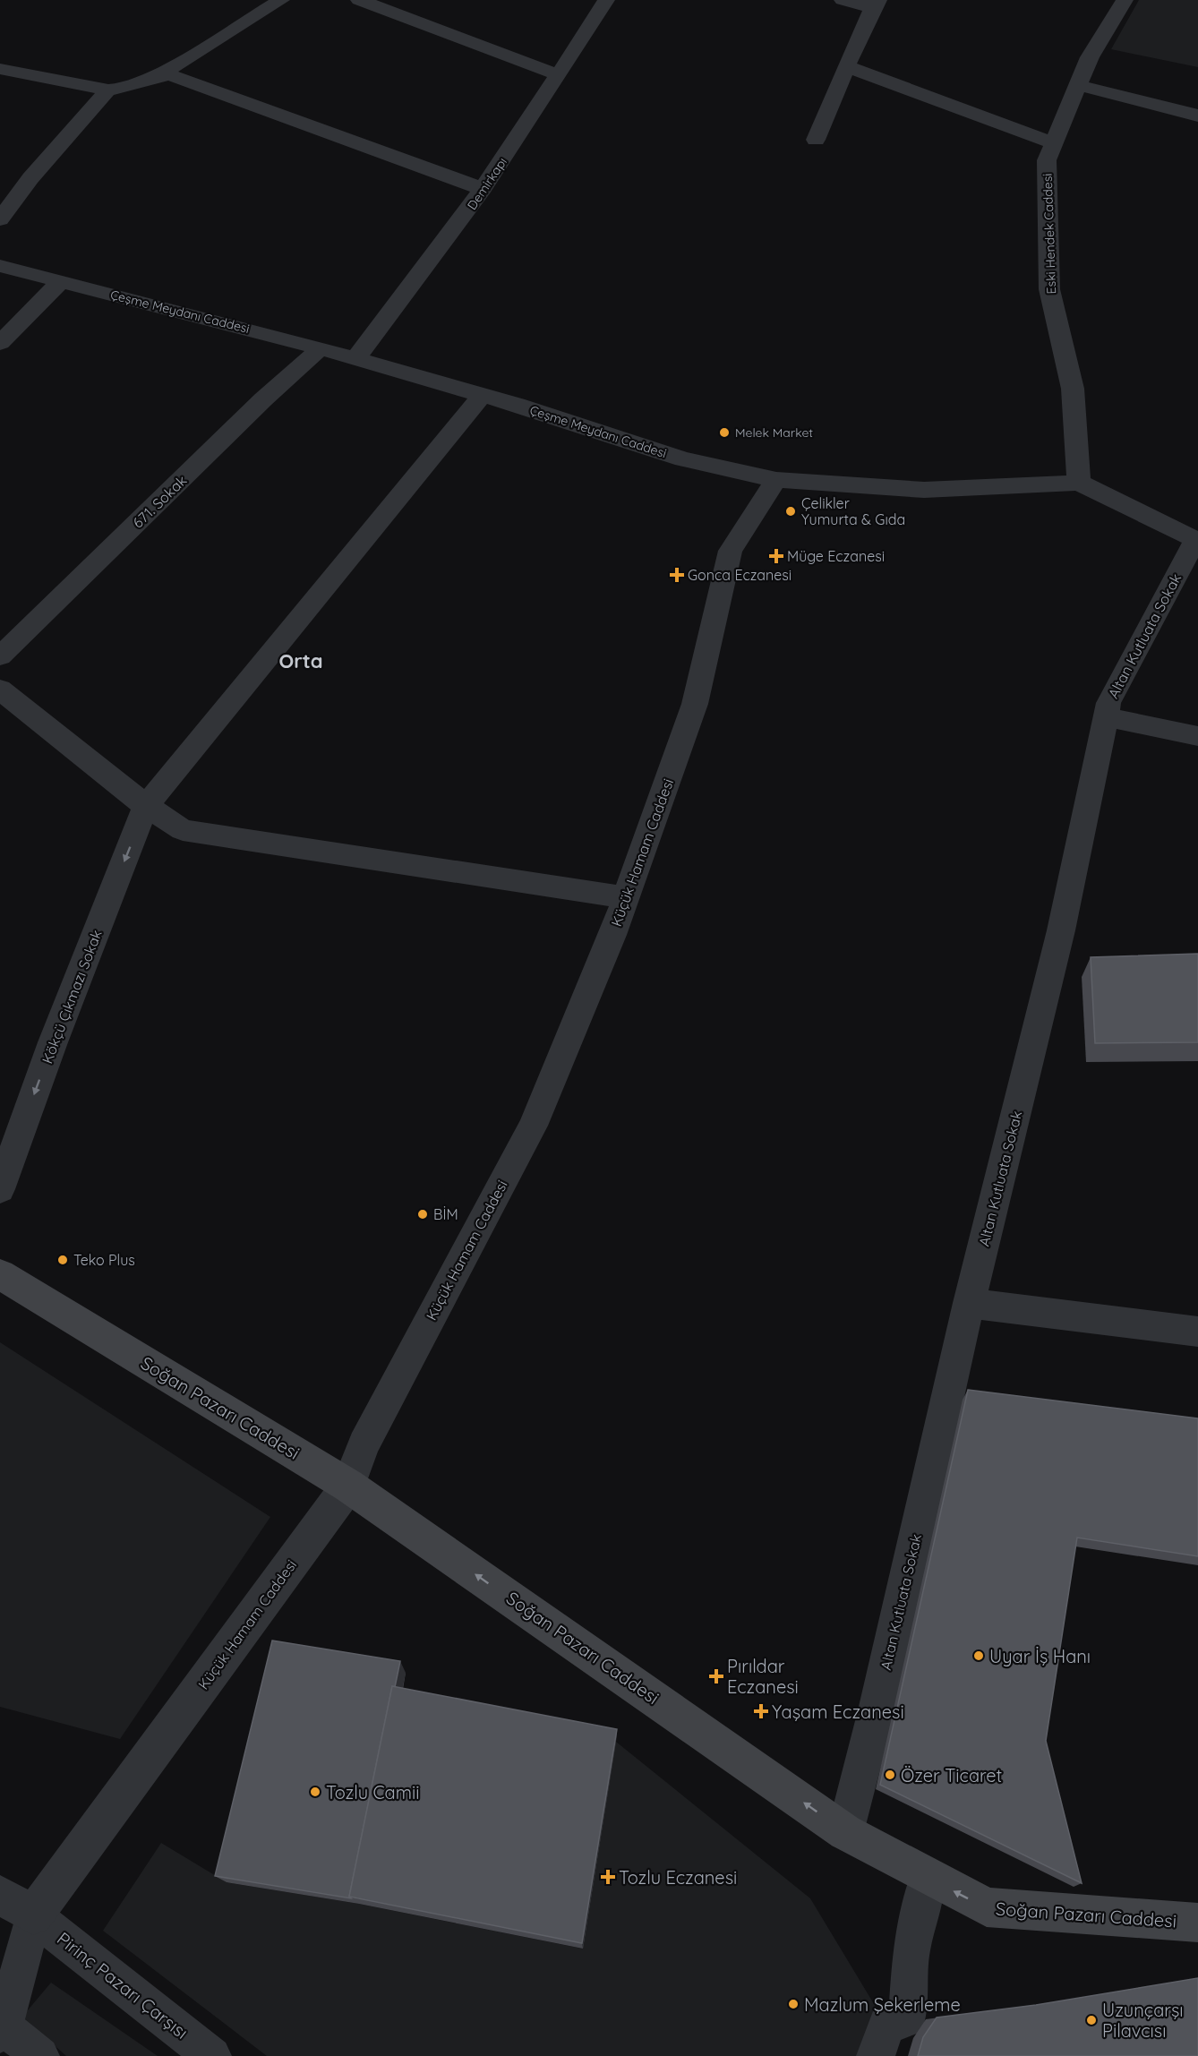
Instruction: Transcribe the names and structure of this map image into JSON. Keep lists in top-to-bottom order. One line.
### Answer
{"streets":{"main road":["Soğan Pazarı Caddesi"],"street":["Demirkapı","Eski Hendek Caddesi","Çeşme Meydanı Caddesi","671. Sokak","Altan Kutluata Sokak","Küçük Hamam Caddesi","Kökçü Çıkmazı Sokak","Pirinç Pazarı Çarşısı"]},"crossings":[["Demirkapı","Çeşme Meydanı Caddesi"],["Eski Hendek Caddesi","Çeşme Meydanı Caddesi"],["Çeşme Meydanı Caddesi","671. Sokak"],["Çeşme Meydanı Caddesi","Altan Kutluata Sokak"],["Çeşme Meydanı Caddesi","Küçük Hamam Caddesi"],["Çeşme Meydanı Caddesi","Kökçü Çıkmazı Sokak"],["Altan Kutluata Sokak","Soğan Pazarı Caddesi"],["Küçük Hamam Caddesi","Soğan Pazarı Caddesi"],["Küçük Hamam Caddesi","Pirinç Pazarı Çarşısı"]],"one_way":["Kökçü Çıkmazı Sokak","Soğan Pazarı Caddesi"],"districts":["Orta"],"places":{"other":["Melek Market","Çelikler Yumurta & Gıda","BİM","Teko Plus","Uyar İş Hanı","Özer Ticaret","Tozlu Camii","Mazlum Şekerleme","Uzunçarşı Pilavcısı"],"health":["Müge Eczanesi","Gonca Eczanesi","Pırıldar Eczanesi","Yaşam Eczanesi","Tozlu Eczanesi"]}}
